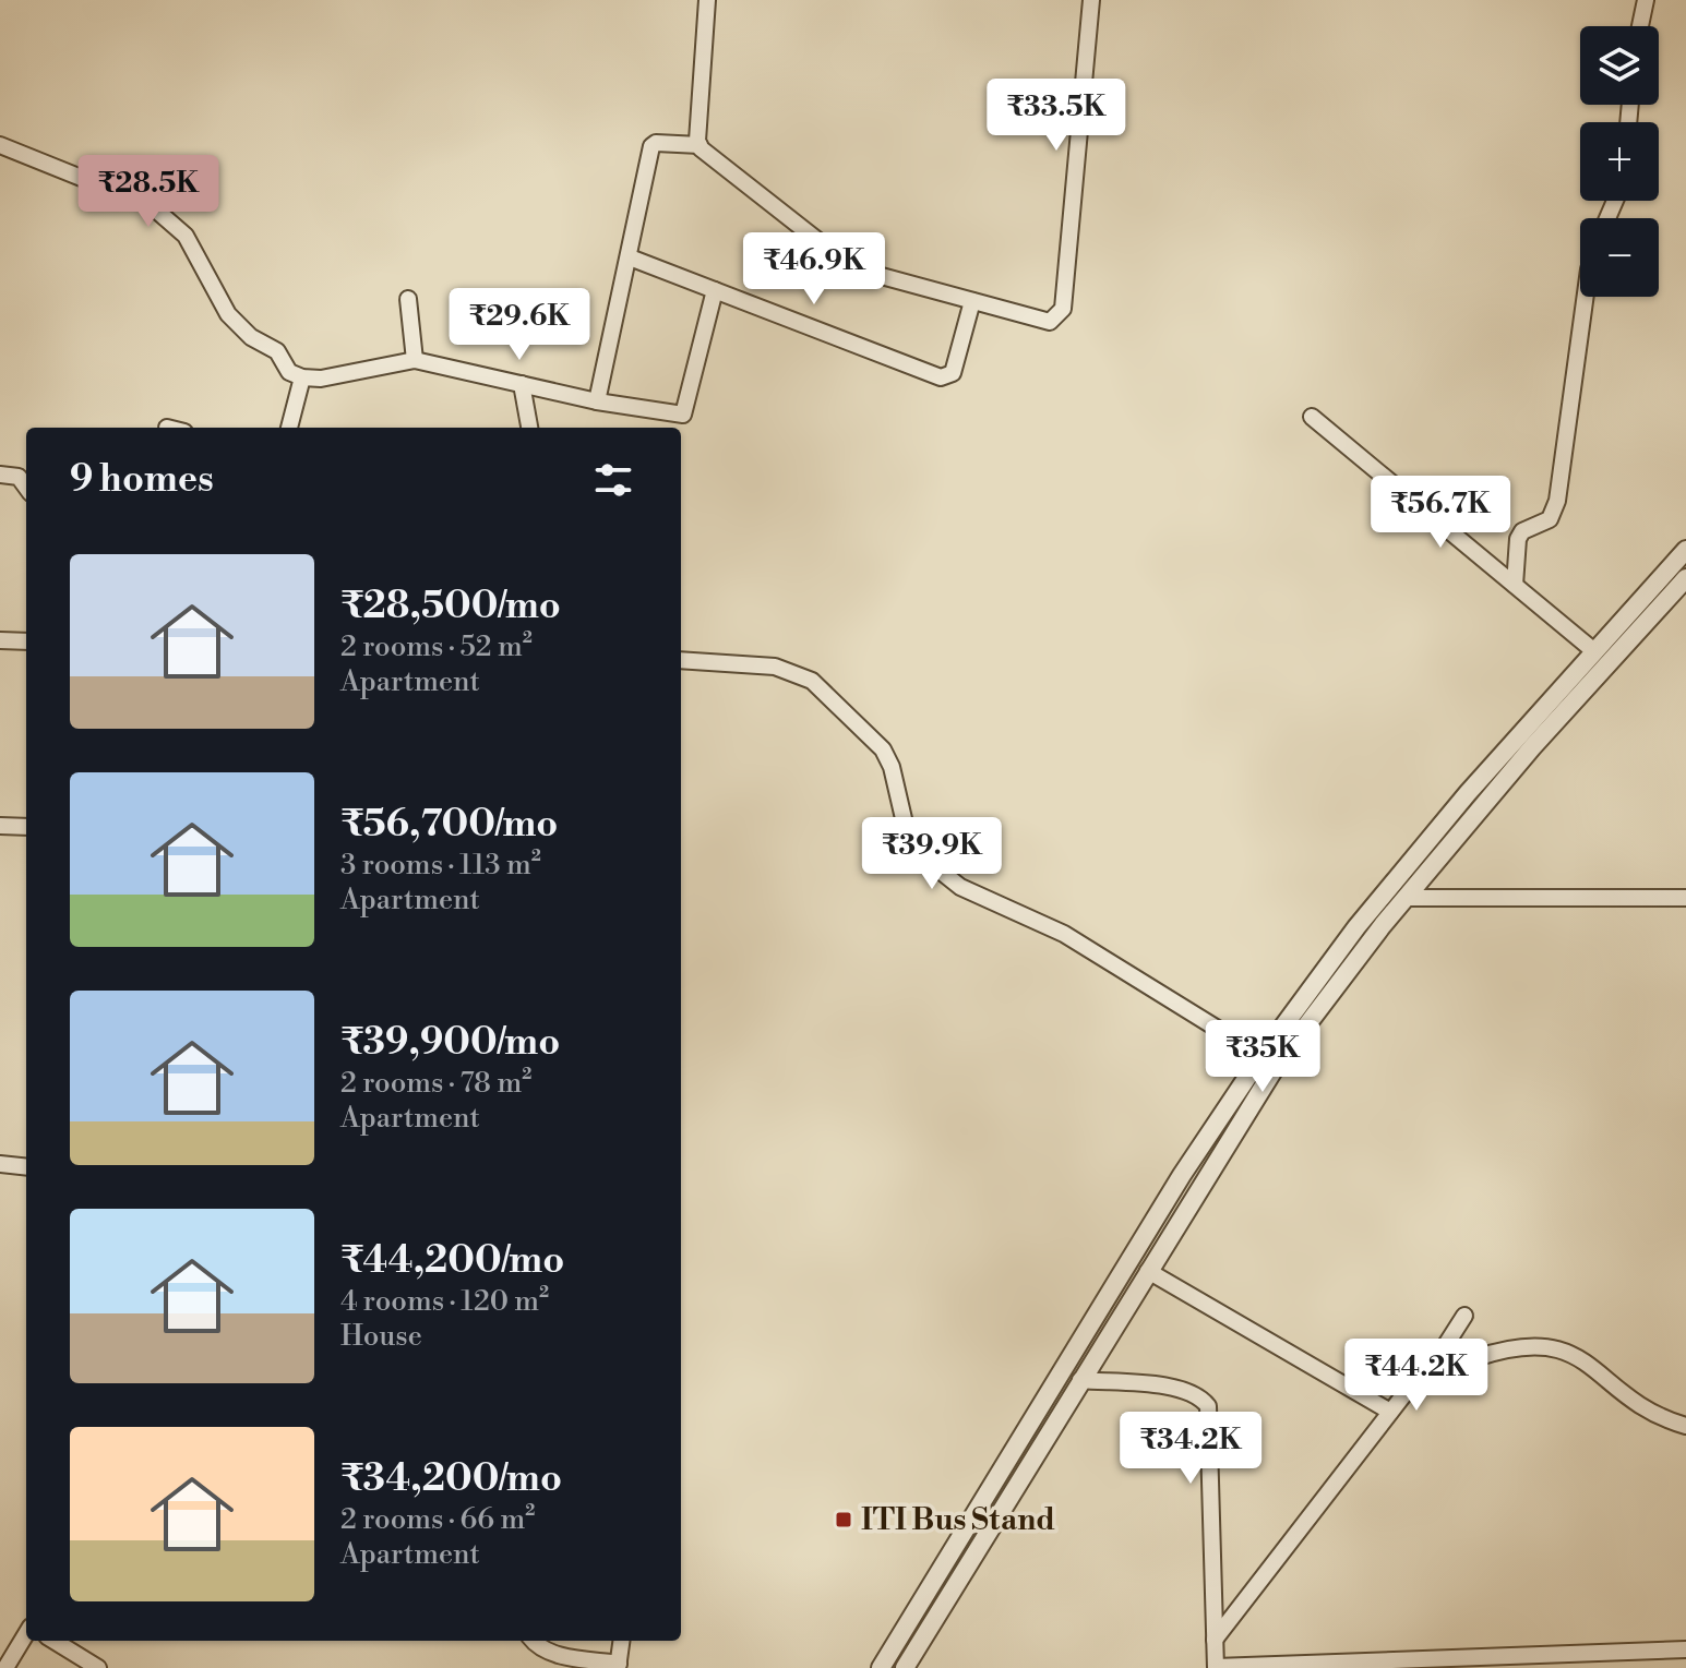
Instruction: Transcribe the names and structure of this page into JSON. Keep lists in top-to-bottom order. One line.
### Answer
{"places":{"transit":["ITI Bus Stand"]},"page":{"map_buttons":["+","−"],"price":["₹33.5K","₹28.5K","₹46.9K","₹29.6K","₹56.7K","₹39.9K","₹35K","₹44.2K","₹34.2K"],"heading":"9 homes","list":[{"name":"₹28,500/mo","note":"2 rooms · 52 m² · Apartment"},{"name":"₹56,700/mo","note":"3 rooms · 113 m² · Apartment"},{"name":"₹39,900/mo","note":"2 rooms · 78 m² · Apartment"},{"name":"₹44,200/mo","note":"4 rooms · 120 m² · House"},{"name":"₹34,200/mo","note":"2 rooms · 66 m² · Apartment"}]}}
